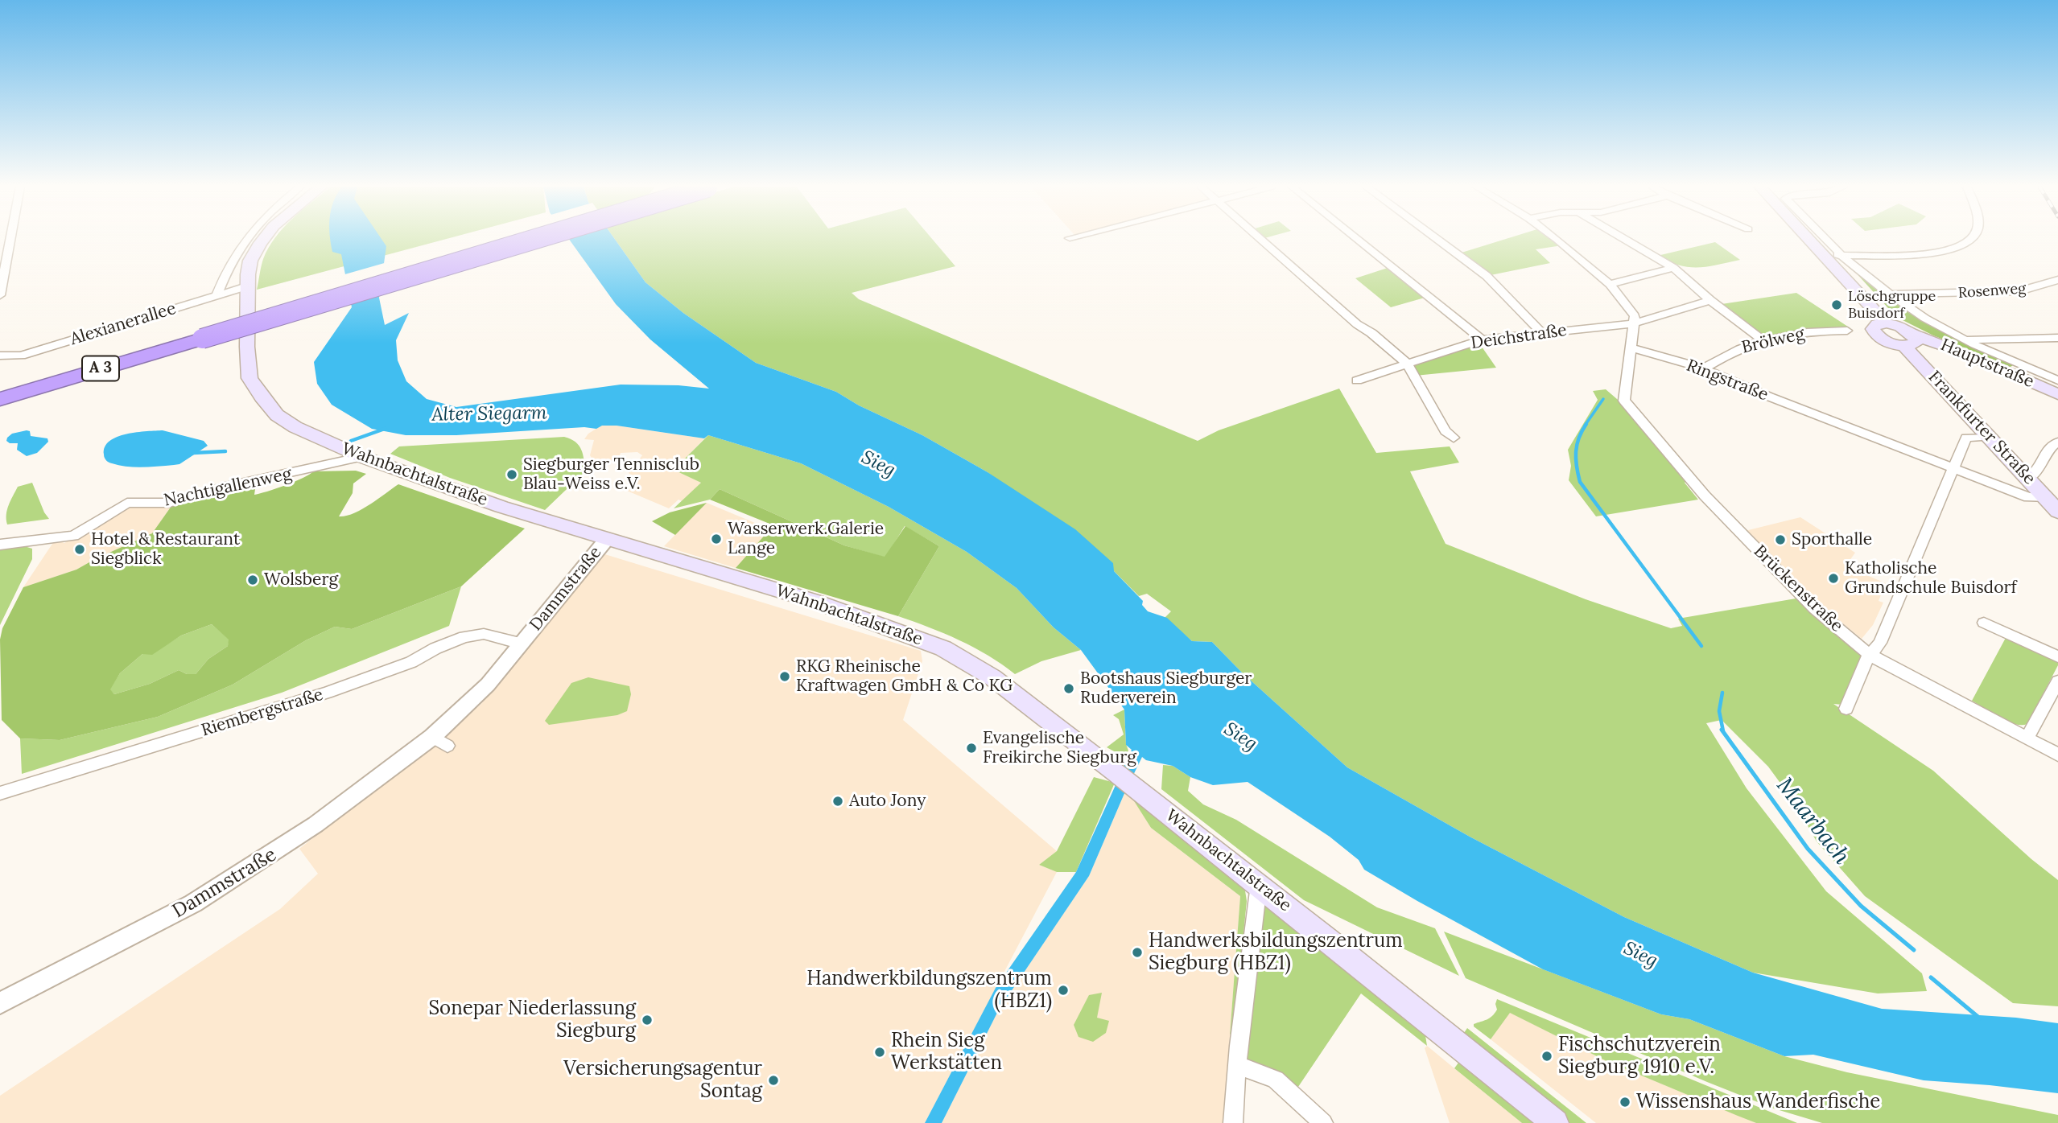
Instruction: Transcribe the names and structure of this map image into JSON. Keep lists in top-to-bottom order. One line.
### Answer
{"streets":{"highway":["A 3"],"main road":["Hauptstraße","Frankfurter Straße","Wahnbachtalstraße"],"street":["Rosenweg","Alexianerallee","Deichstraße","Brölweg","Ringstraße","Nachtigallenweg","Dammstraße","Brückenstraße","Riembergstraße"]},"crossings":[["Alexianerallee","Wahnbachtalstraße"],["Brölweg","Ringstraße"],["Hauptstraße","Frankfurter Straße"],["Ringstraße","Frankfurter Straße"],["Ringstraße","Brückenstraße"],["Wahnbachtalstraße","Nachtigallenweg"],["Wahnbachtalstraße","Dammstraße"],["Dammstraße","Riembergstraße"]],"water":["Alter Siegarm","Sieg","Maarbach"],"places":["Löschgruppe Buisdorf","Siegburger Tennisclub Blau-Weiss e.V.","Wasserwerk.Galerie Lange","Sporthalle","Hotel & Restaurant Siegblick","Katholische Grundschule Buisdorf","Wolsberg","RKG Rheinische Kraftwagen GmbH & Co KG","Bootshaus Siegburger Ruderverein","Evangelische Freikirche Siegburg","Auto Jony","Handwerksbildungszentrum Siegburg (HBZ1)","Handwerkbildungszentrum (HBZ1)","Sonepar Niederlassung Siegburg","Rhein Sieg Werkstätten","Fischschutzverein Siegburg 1910 e.V.","Versicherungsagentur Sontag","Wissenshaus Wanderfische"]}
